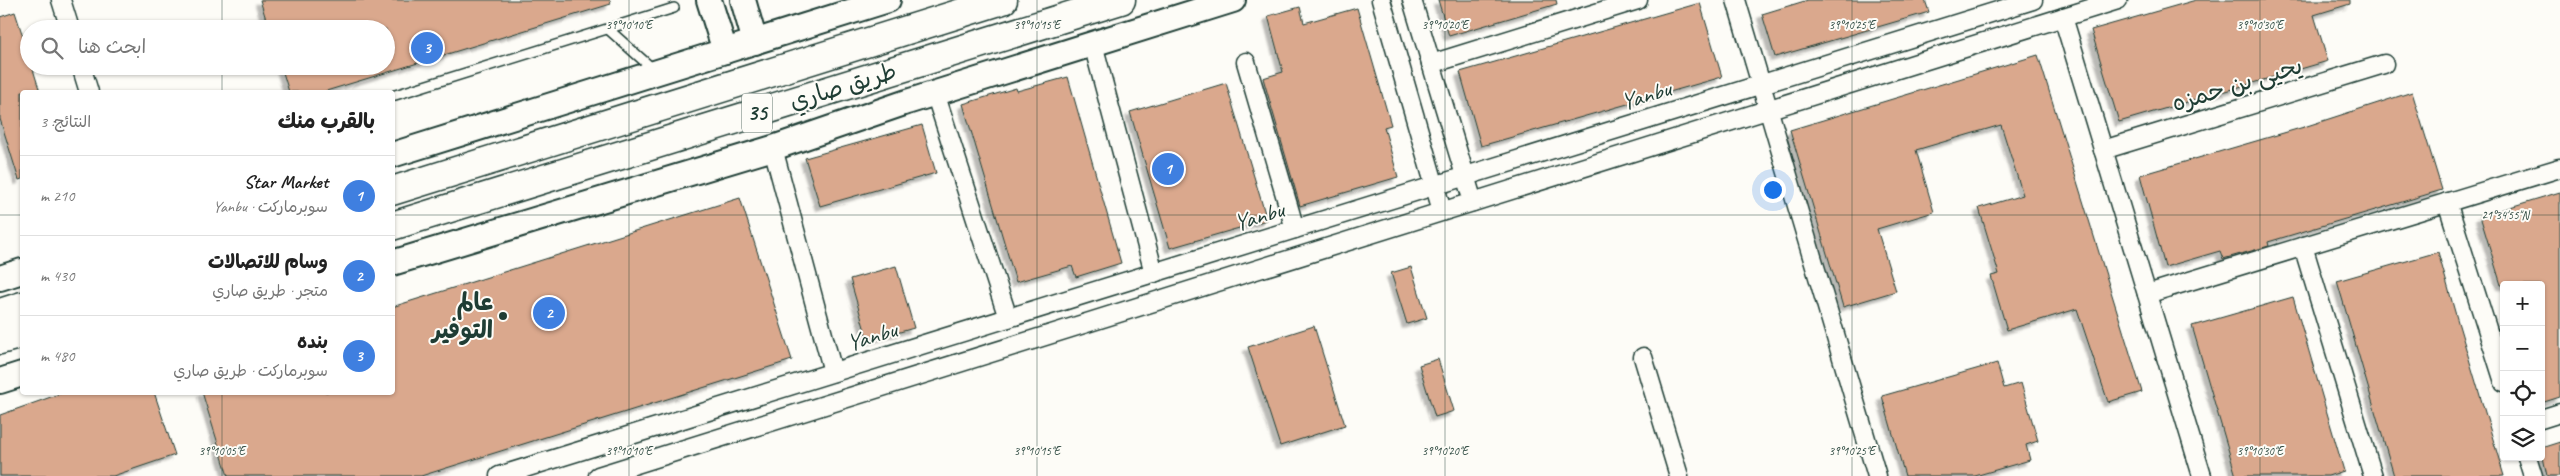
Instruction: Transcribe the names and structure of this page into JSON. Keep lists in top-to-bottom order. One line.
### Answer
{"streets":{"main road":["طريق صاري","35"],"street":["يحيى بن حمزه","Yanbu"]},"places":["عالم التوفير"],"page":{"search":"ابحث هنا","pins":["3","1","2"],"heading":["بالقرب منك","النتائج: 3"],"list":[{"mark":"1","name":"Star Market","note":"سوبرماركت · Yanbu","value":"210 m"},{"mark":"2","name":"وسام للاتصالات","note":"متجر · طريق صاري","value":"430 m"},{"mark":"3","name":"بنده","note":"سوبرماركت · طريق صاري","value":"480 m"}],"map_buttons":["+","−"]},"coordinates":["39°10'10\"E","39°10'15\"E","39°10'20\"E","39°10'25\"E","39°10'30\"E","21°34'55\"N","39°10'05\"E"]}
